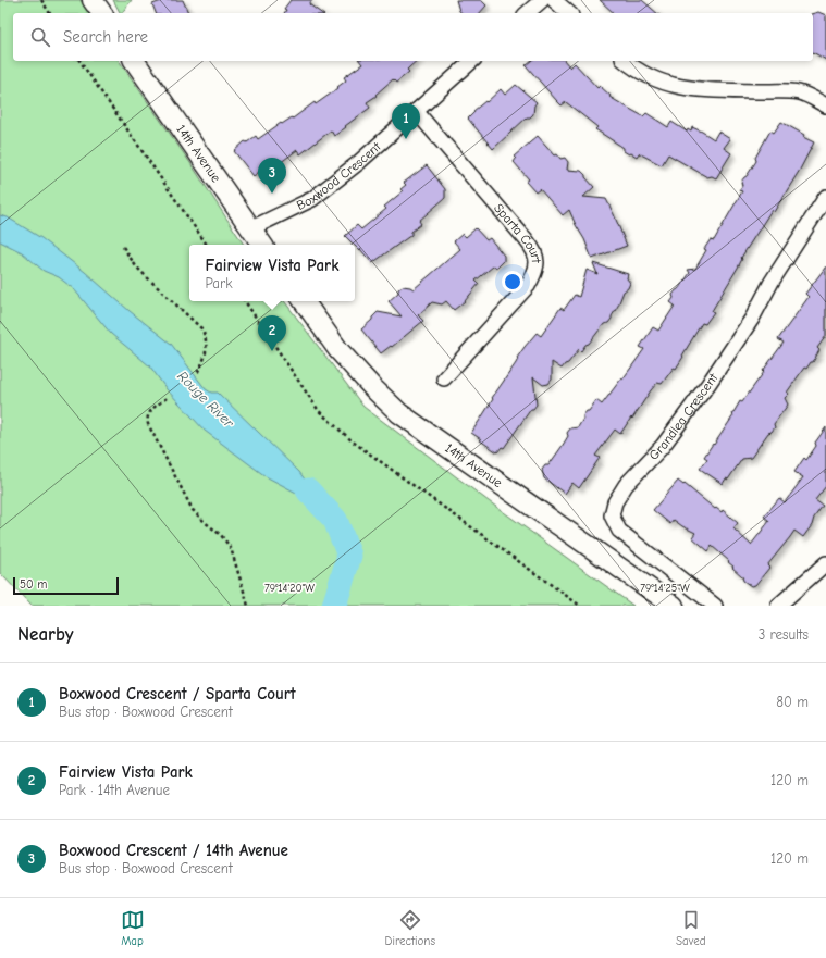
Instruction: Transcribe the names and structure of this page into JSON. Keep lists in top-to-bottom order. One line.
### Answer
{"streets":{"main road":["14th Avenue"],"street":["Boxwood Crescent","Sparta Court","Grandlea Crescent"]},"crossings":[["14th Avenue","Boxwood Crescent"],["Boxwood Crescent","Sparta Court"]],"water":["Rouge River"],"scale_bar":"50 m","page":{"search":"Search here","pins":["1","3","2"],"popup":["Fairview Vista Park","Park"],"scale":"50 m","heading":["Nearby","3 results"],"list":[{"mark":"1","name":"Boxwood Crescent / Sparta Court","note":"Bus stop · Boxwood Crescent","value":"80 m"},{"mark":"2","name":"Fairview Vista Park","note":"Park · 14th Avenue","value":"120 m"},{"mark":"3","name":"Boxwood Crescent / 14th Avenue","note":"Bus stop · Boxwood Crescent","value":"120 m"}],"nav":["Map","Directions","Saved"]},"coordinates":["79°14'20\"W","79°14'25\"W"]}
